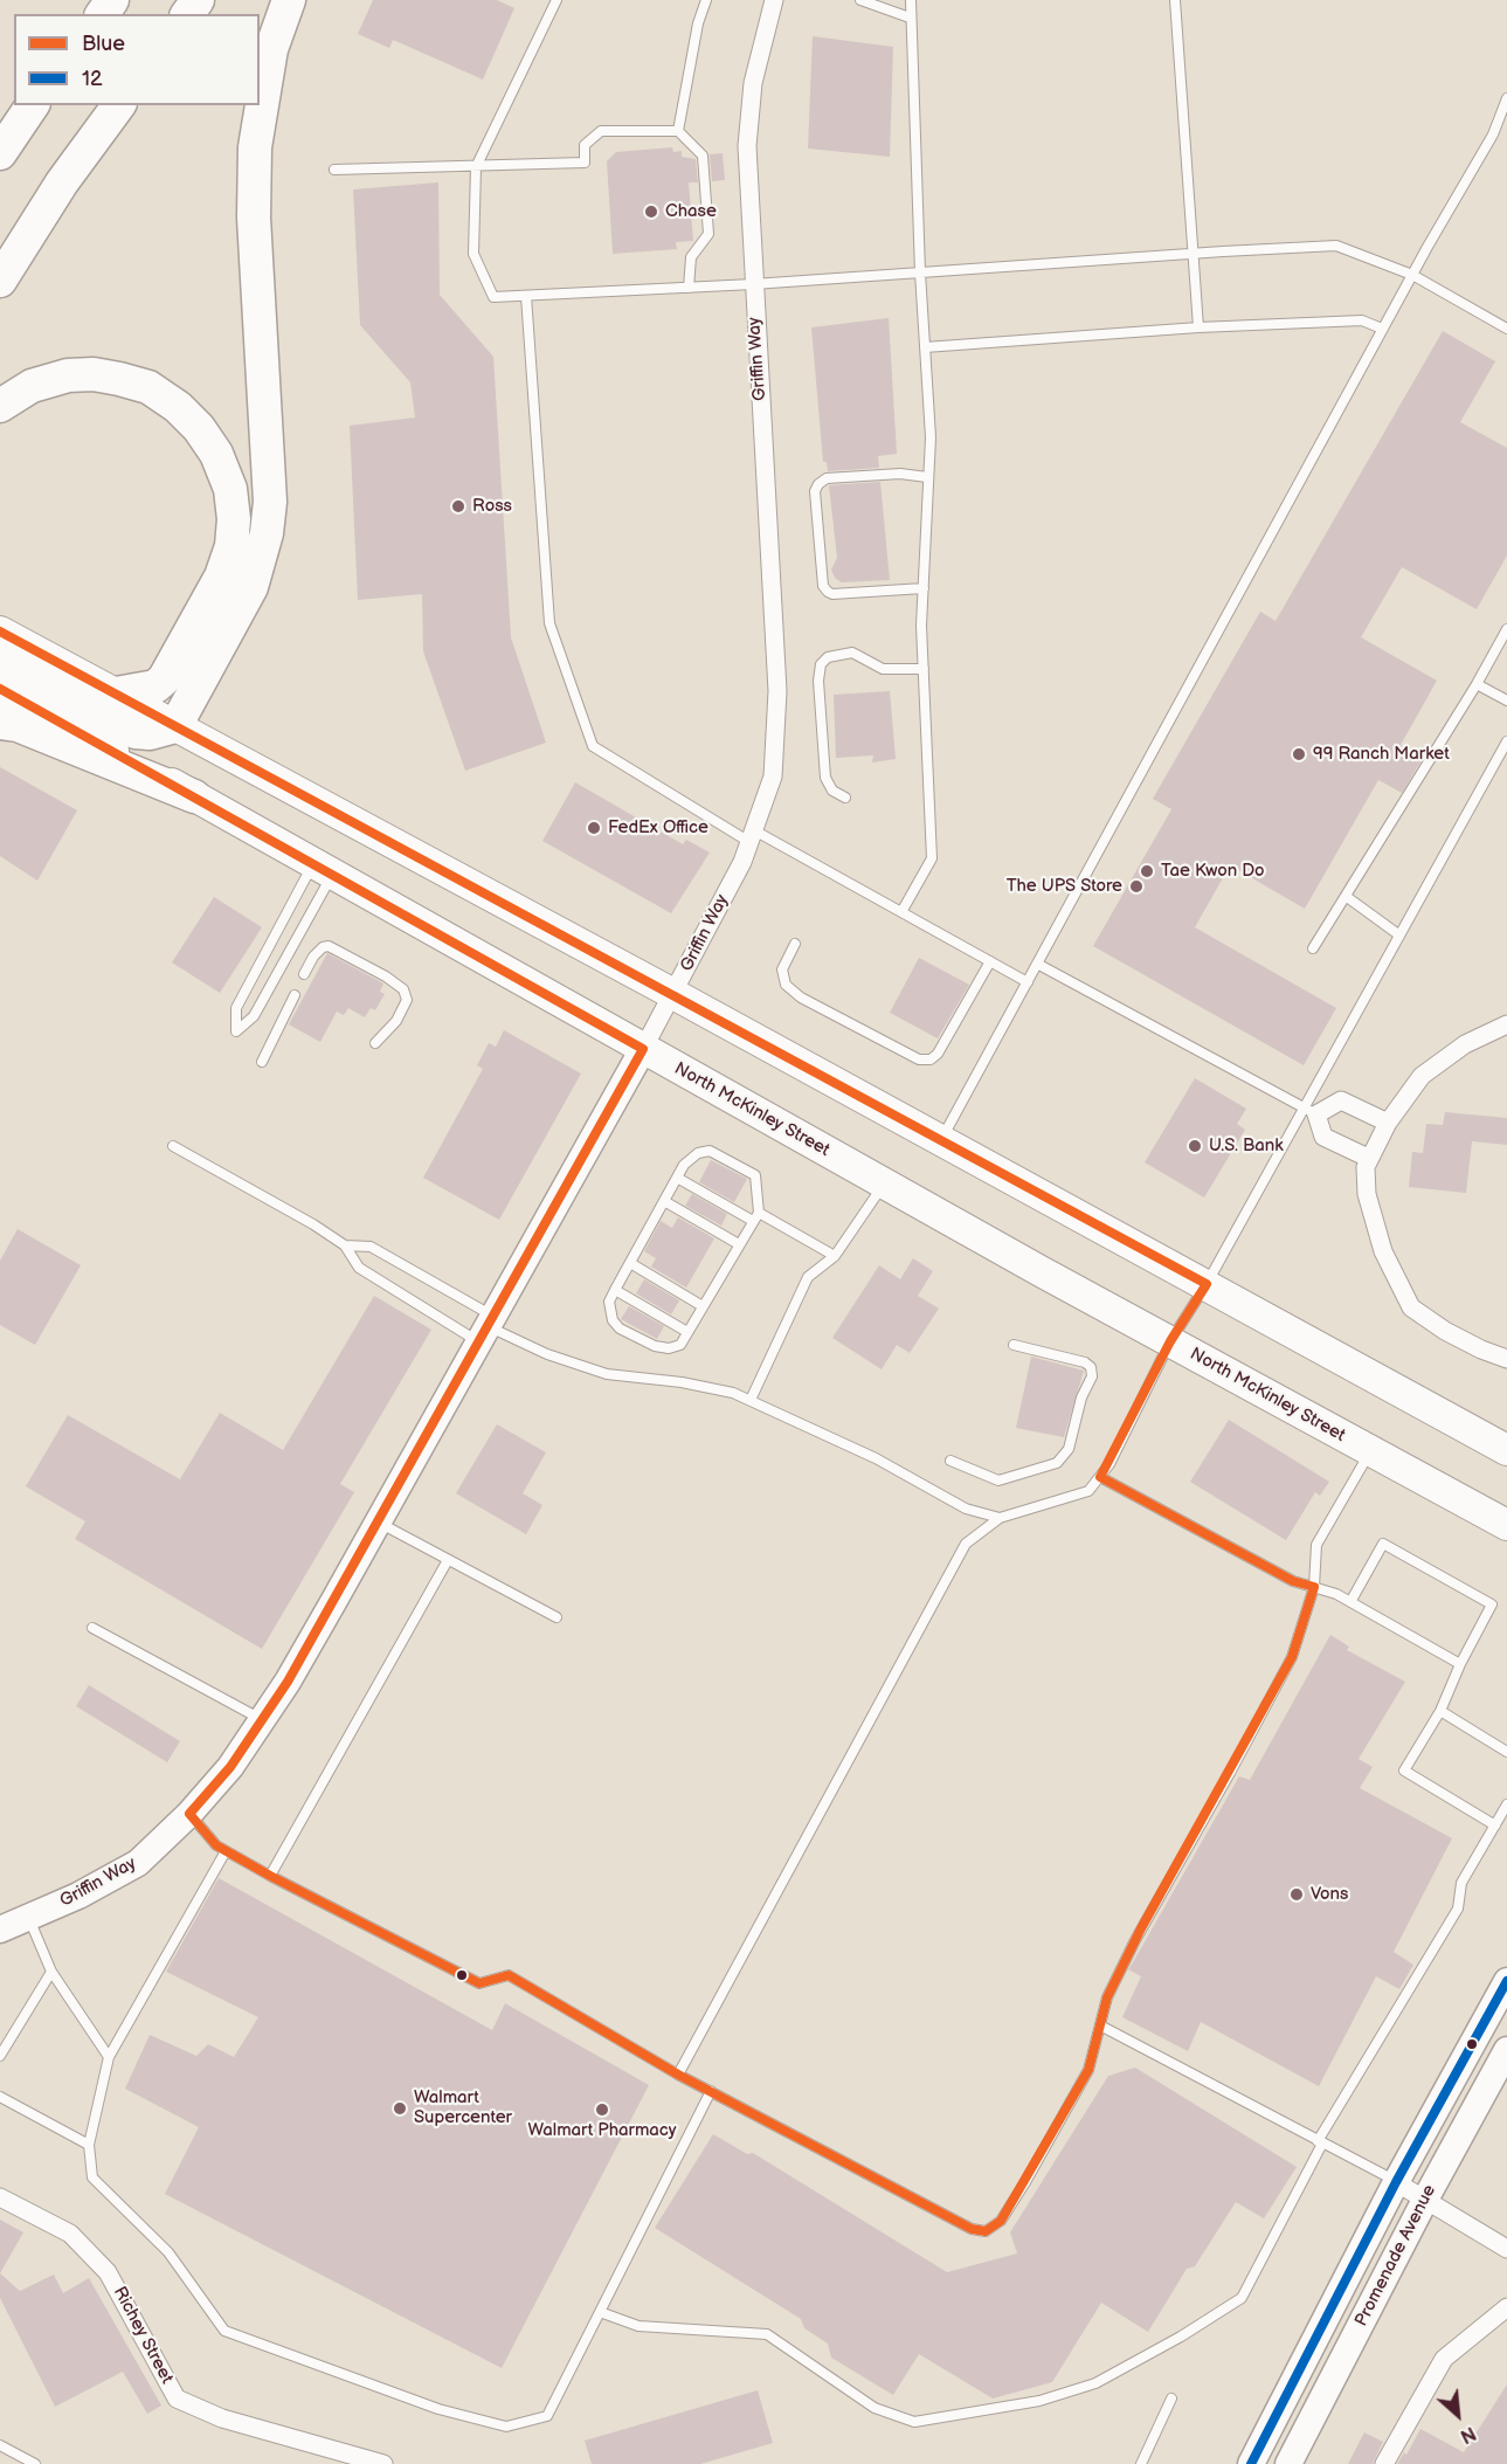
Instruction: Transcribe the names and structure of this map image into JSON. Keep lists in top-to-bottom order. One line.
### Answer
{"streets":{"main road":["North McKinley Street"],"street":["Griffin Way","Promenade Avenue","Richey Street"]},"crossings":[["Griffin Way","North McKinley Street"]],"places":["Chase","Ross","99 Ranch Market","FedEx Office","Tae Kwon Do","The UPS Store","U.S. Bank","Vons","Walmart Supercenter","Walmart Pharmacy"],"lines":["transit line Blue","transit line 12"],"legend":["Blue","12"],"north":"bottom right"}
